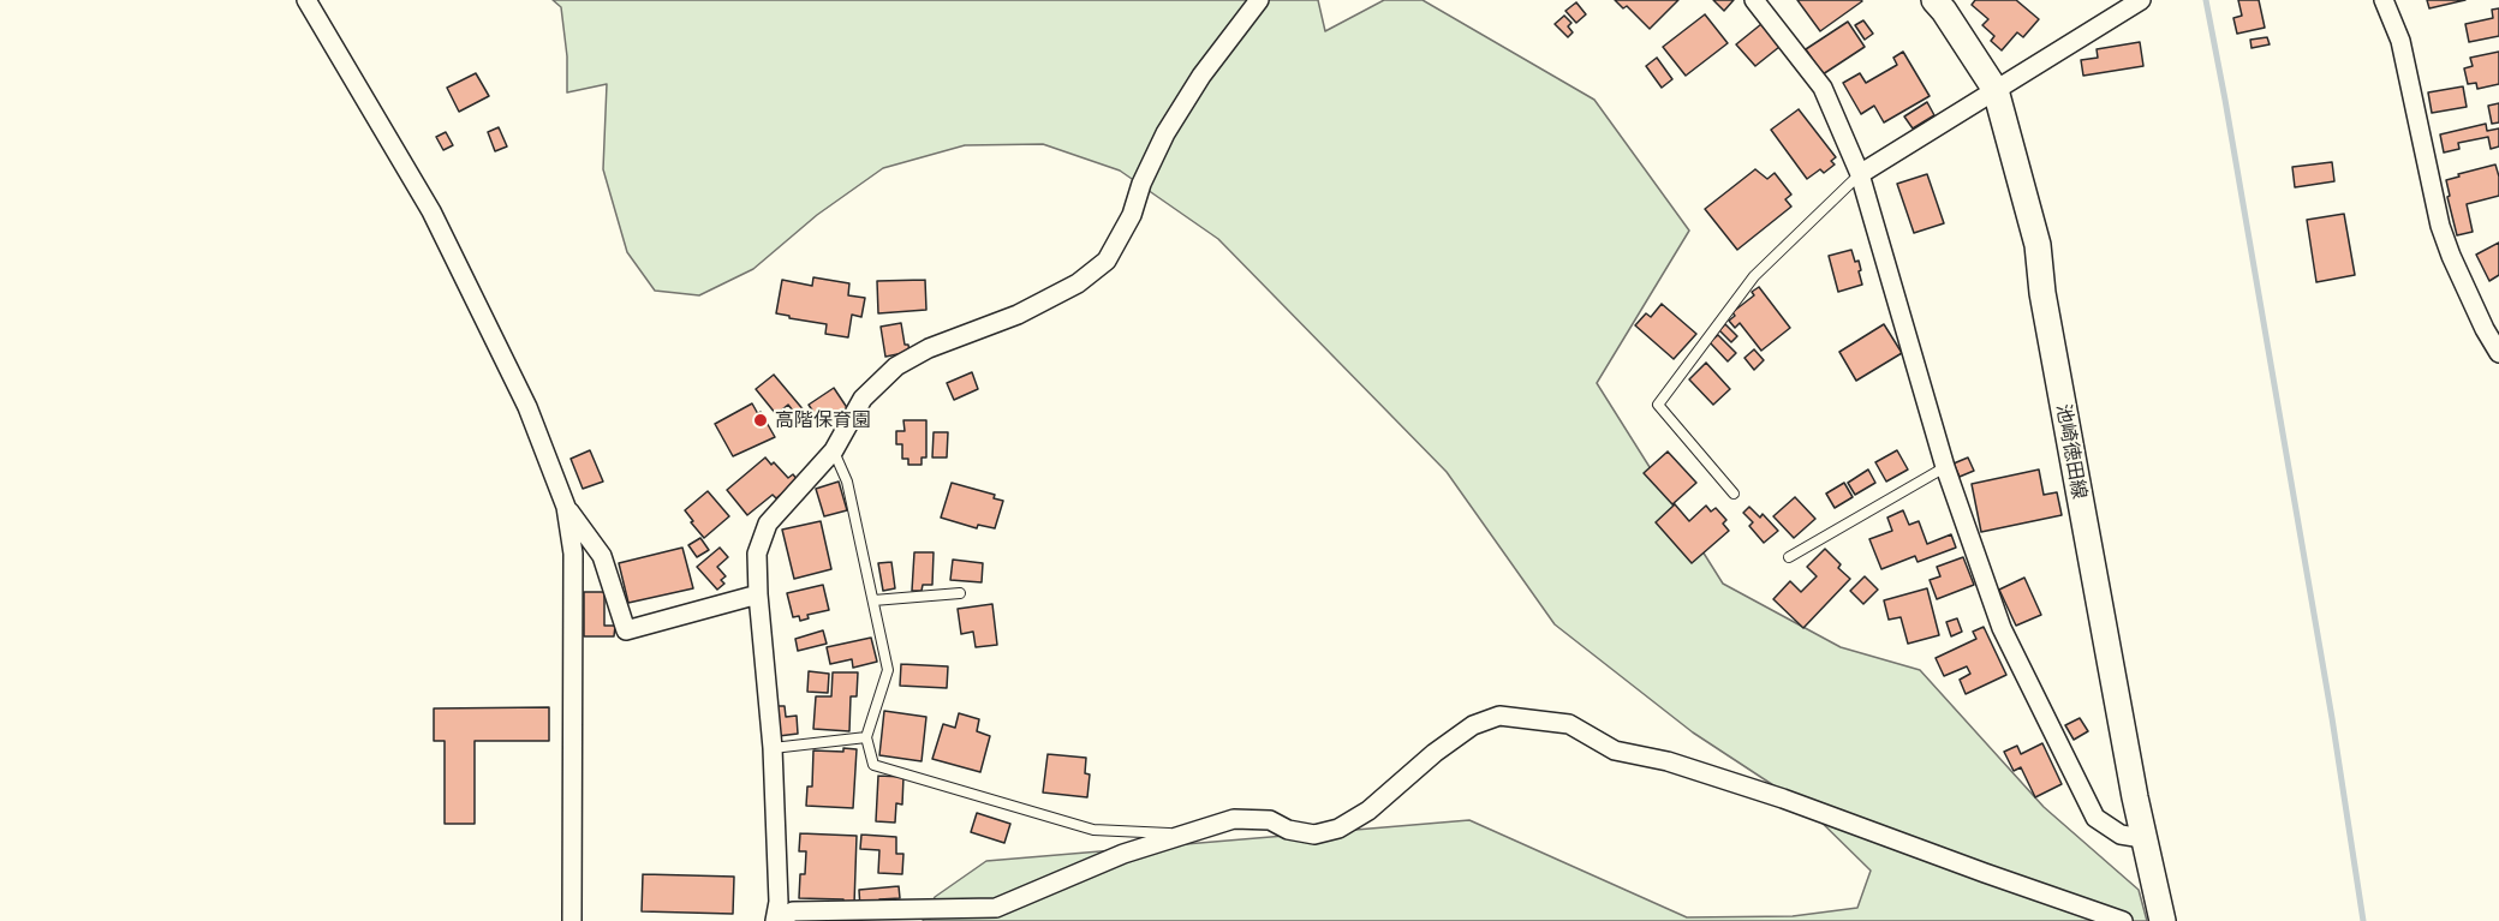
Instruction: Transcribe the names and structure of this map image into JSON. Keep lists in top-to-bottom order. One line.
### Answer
{"streets":{"main road":["池崎徳田線"]},"places":["高階保育園"]}
